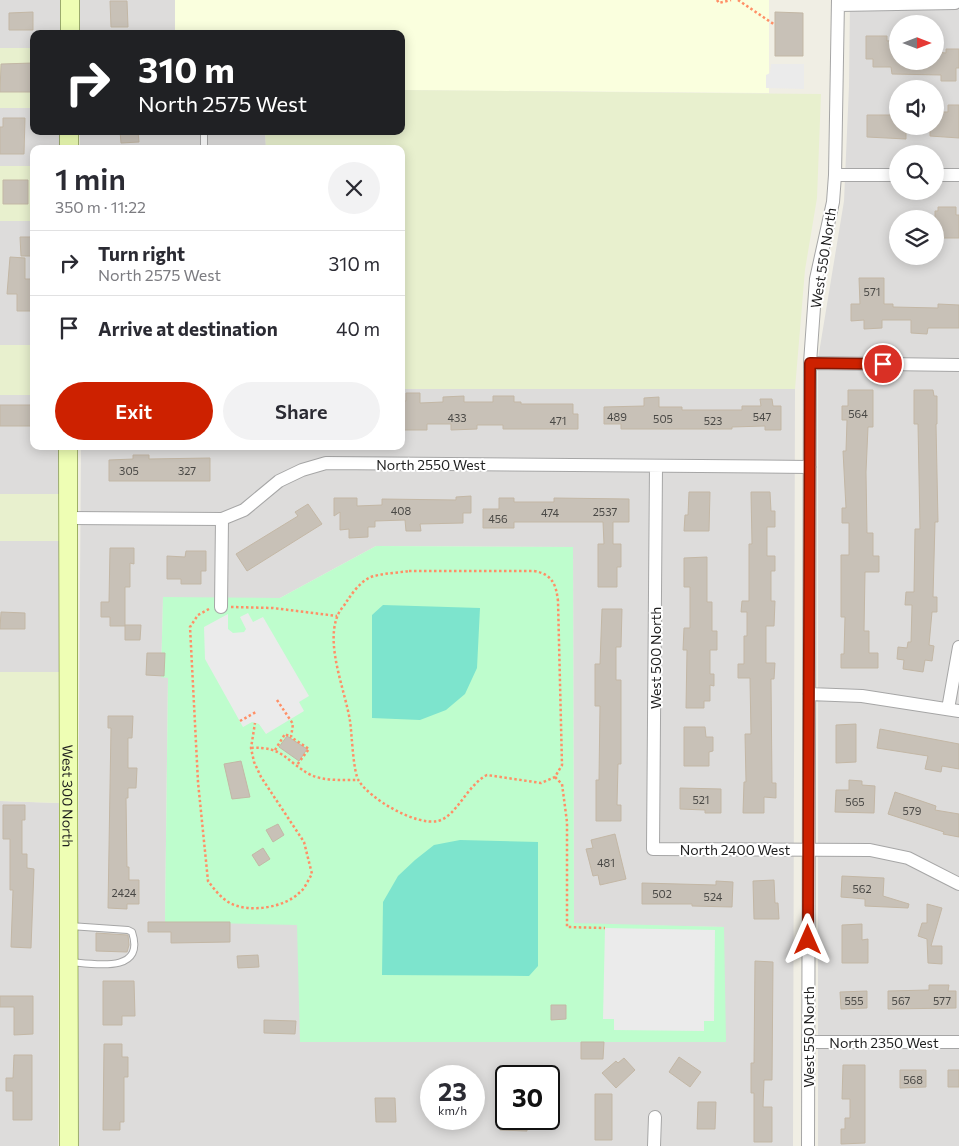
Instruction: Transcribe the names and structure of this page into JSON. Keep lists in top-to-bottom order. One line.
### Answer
{"streets":{"main road":["West 300 North"],"street":["West 550 North","North 2550 West","West 500 North","North 2400 West","North 2350 West"]},"crossings":[["West 550 North","North 2550 West"],["West 550 North","North 2400 West"],["West 550 North","North 2350 West"],["North 2550 West","West 500 North"],["North 2550 West","West 300 North"],["West 500 North","North 2400 West"]],"house_numbers":["571","564","489","547","433","505","471","523","305","327","408","2537","474","456","521","565","579","481","562","2424","502","524","555","567","577","568"],"north":"right","page":{"turn":["310 m","North 2575 West"],"heading":["1 min","350 m · 11:22"],"list":[{"name":"Turn right","note":"North 2575 West","value":"310 m"},{"name":"Arrive at destination","value":"40 m"}],"buttons":["Exit","Share"],"speed":"23 km/h","limit":"30"}}
